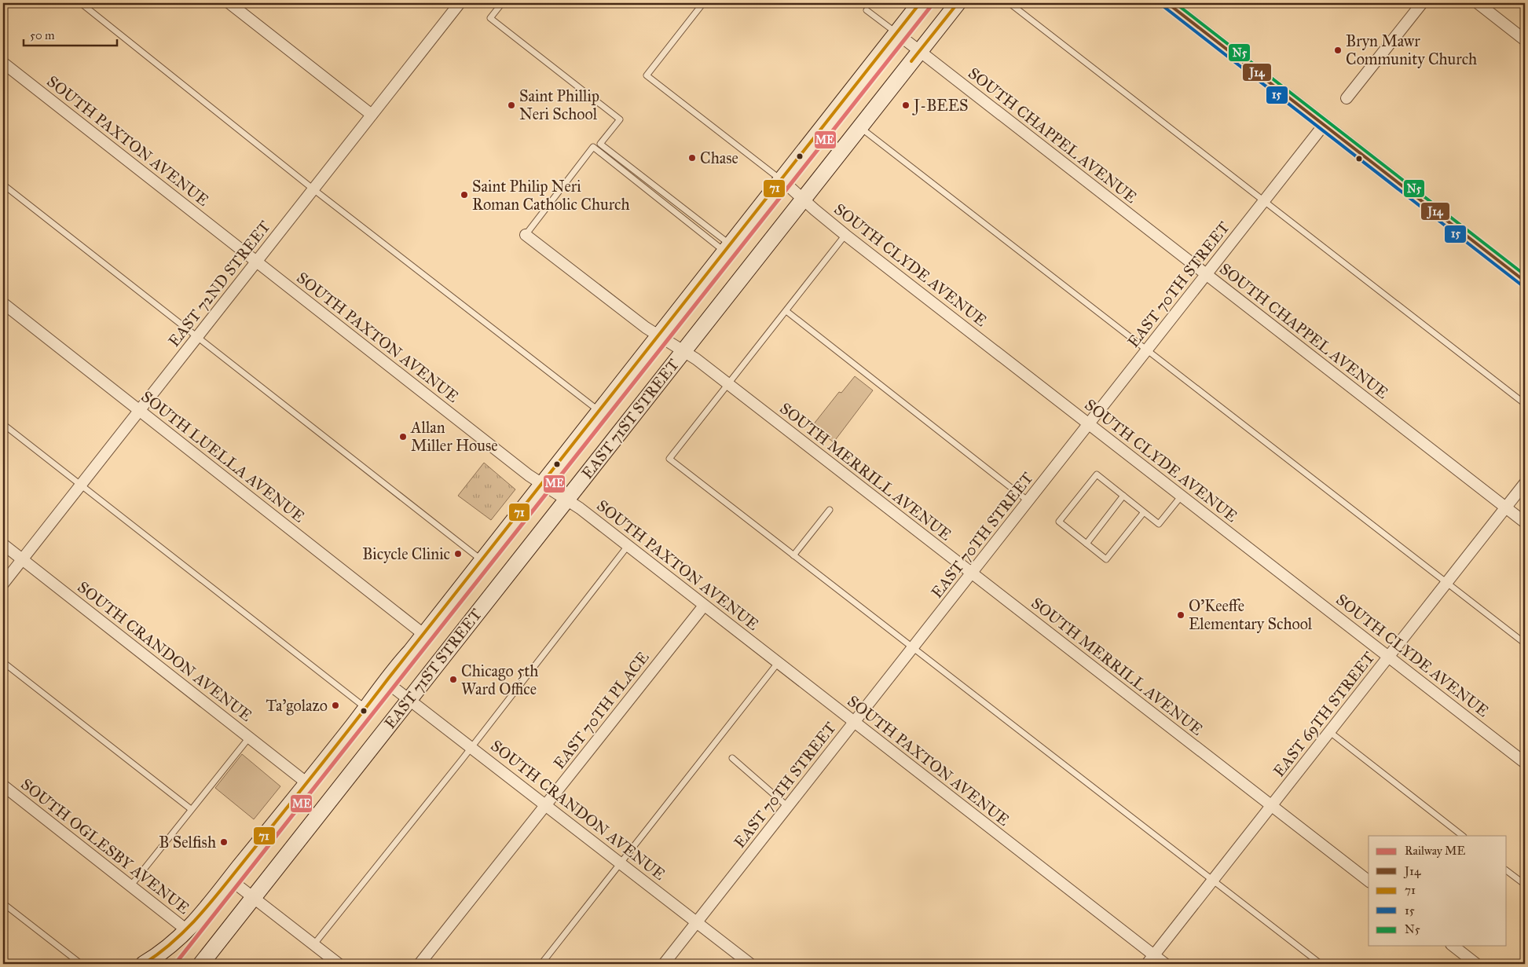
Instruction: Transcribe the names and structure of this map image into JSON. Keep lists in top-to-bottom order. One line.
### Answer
{"streets":{"main road":["EAST 71ST STREET"],"street":["SOUTH CHAPPEL AVENUE","SOUTH PAXTON AVENUE","SOUTH CLYDE AVENUE","EAST 72ND STREET","EAST 70TH STREET","SOUTH LUELLA AVENUE","SOUTH MERRILL AVENUE","SOUTH CRANDON AVENUE","EAST 70TH PLACE","EAST 69TH STREET","SOUTH OGLESBY AVENUE"]},"crossings":[["SOUTH CHAPPEL AVENUE","EAST 70TH STREET"],["SOUTH CHAPPEL AVENUE","EAST 71ST STREET"],["SOUTH CHAPPEL AVENUE","EAST 69TH STREET"],["SOUTH PAXTON AVENUE","EAST 72ND STREET"],["SOUTH PAXTON AVENUE","EAST 70TH STREET"],["SOUTH PAXTON AVENUE","EAST 71ST STREET"],["SOUTH PAXTON AVENUE","EAST 70TH PLACE"],["SOUTH PAXTON AVENUE","EAST 69TH STREET"],["SOUTH CLYDE AVENUE","EAST 70TH STREET"],["SOUTH CLYDE AVENUE","EAST 71ST STREET"],["SOUTH CLYDE AVENUE","EAST 69TH STREET"],["EAST 72ND STREET","SOUTH LUELLA AVENUE"],["EAST 72ND STREET","SOUTH CRANDON AVENUE"],["EAST 70TH STREET","SOUTH MERRILL AVENUE"],["EAST 70TH STREET","SOUTH CRANDON AVENUE"],["EAST 71ST STREET","SOUTH LUELLA AVENUE"],["EAST 71ST STREET","SOUTH MERRILL AVENUE"],["EAST 71ST STREET","SOUTH CRANDON AVENUE"],["EAST 71ST STREET","SOUTH OGLESBY AVENUE"],["SOUTH MERRILL AVENUE","EAST 69TH STREET"],["SOUTH CRANDON AVENUE","EAST 70TH PLACE"]],"places":["Bryn Mawr Community Church","Saint Phillip Neri School","J-BEES","Chase","Saint Philip Neri Roman Catholic Church","Allan Miller House","Bicycle Clinic","O'Keeffe Elementary School","Chicago 5th Ward Office","Ta'golazo","B Selfish"],"lines":["rail line ME","transit line J14","transit line 71","transit line N5","transit line 15"],"legend":["Railway ME","J14","71","15","N5"],"scale_bar":"50 m"}
